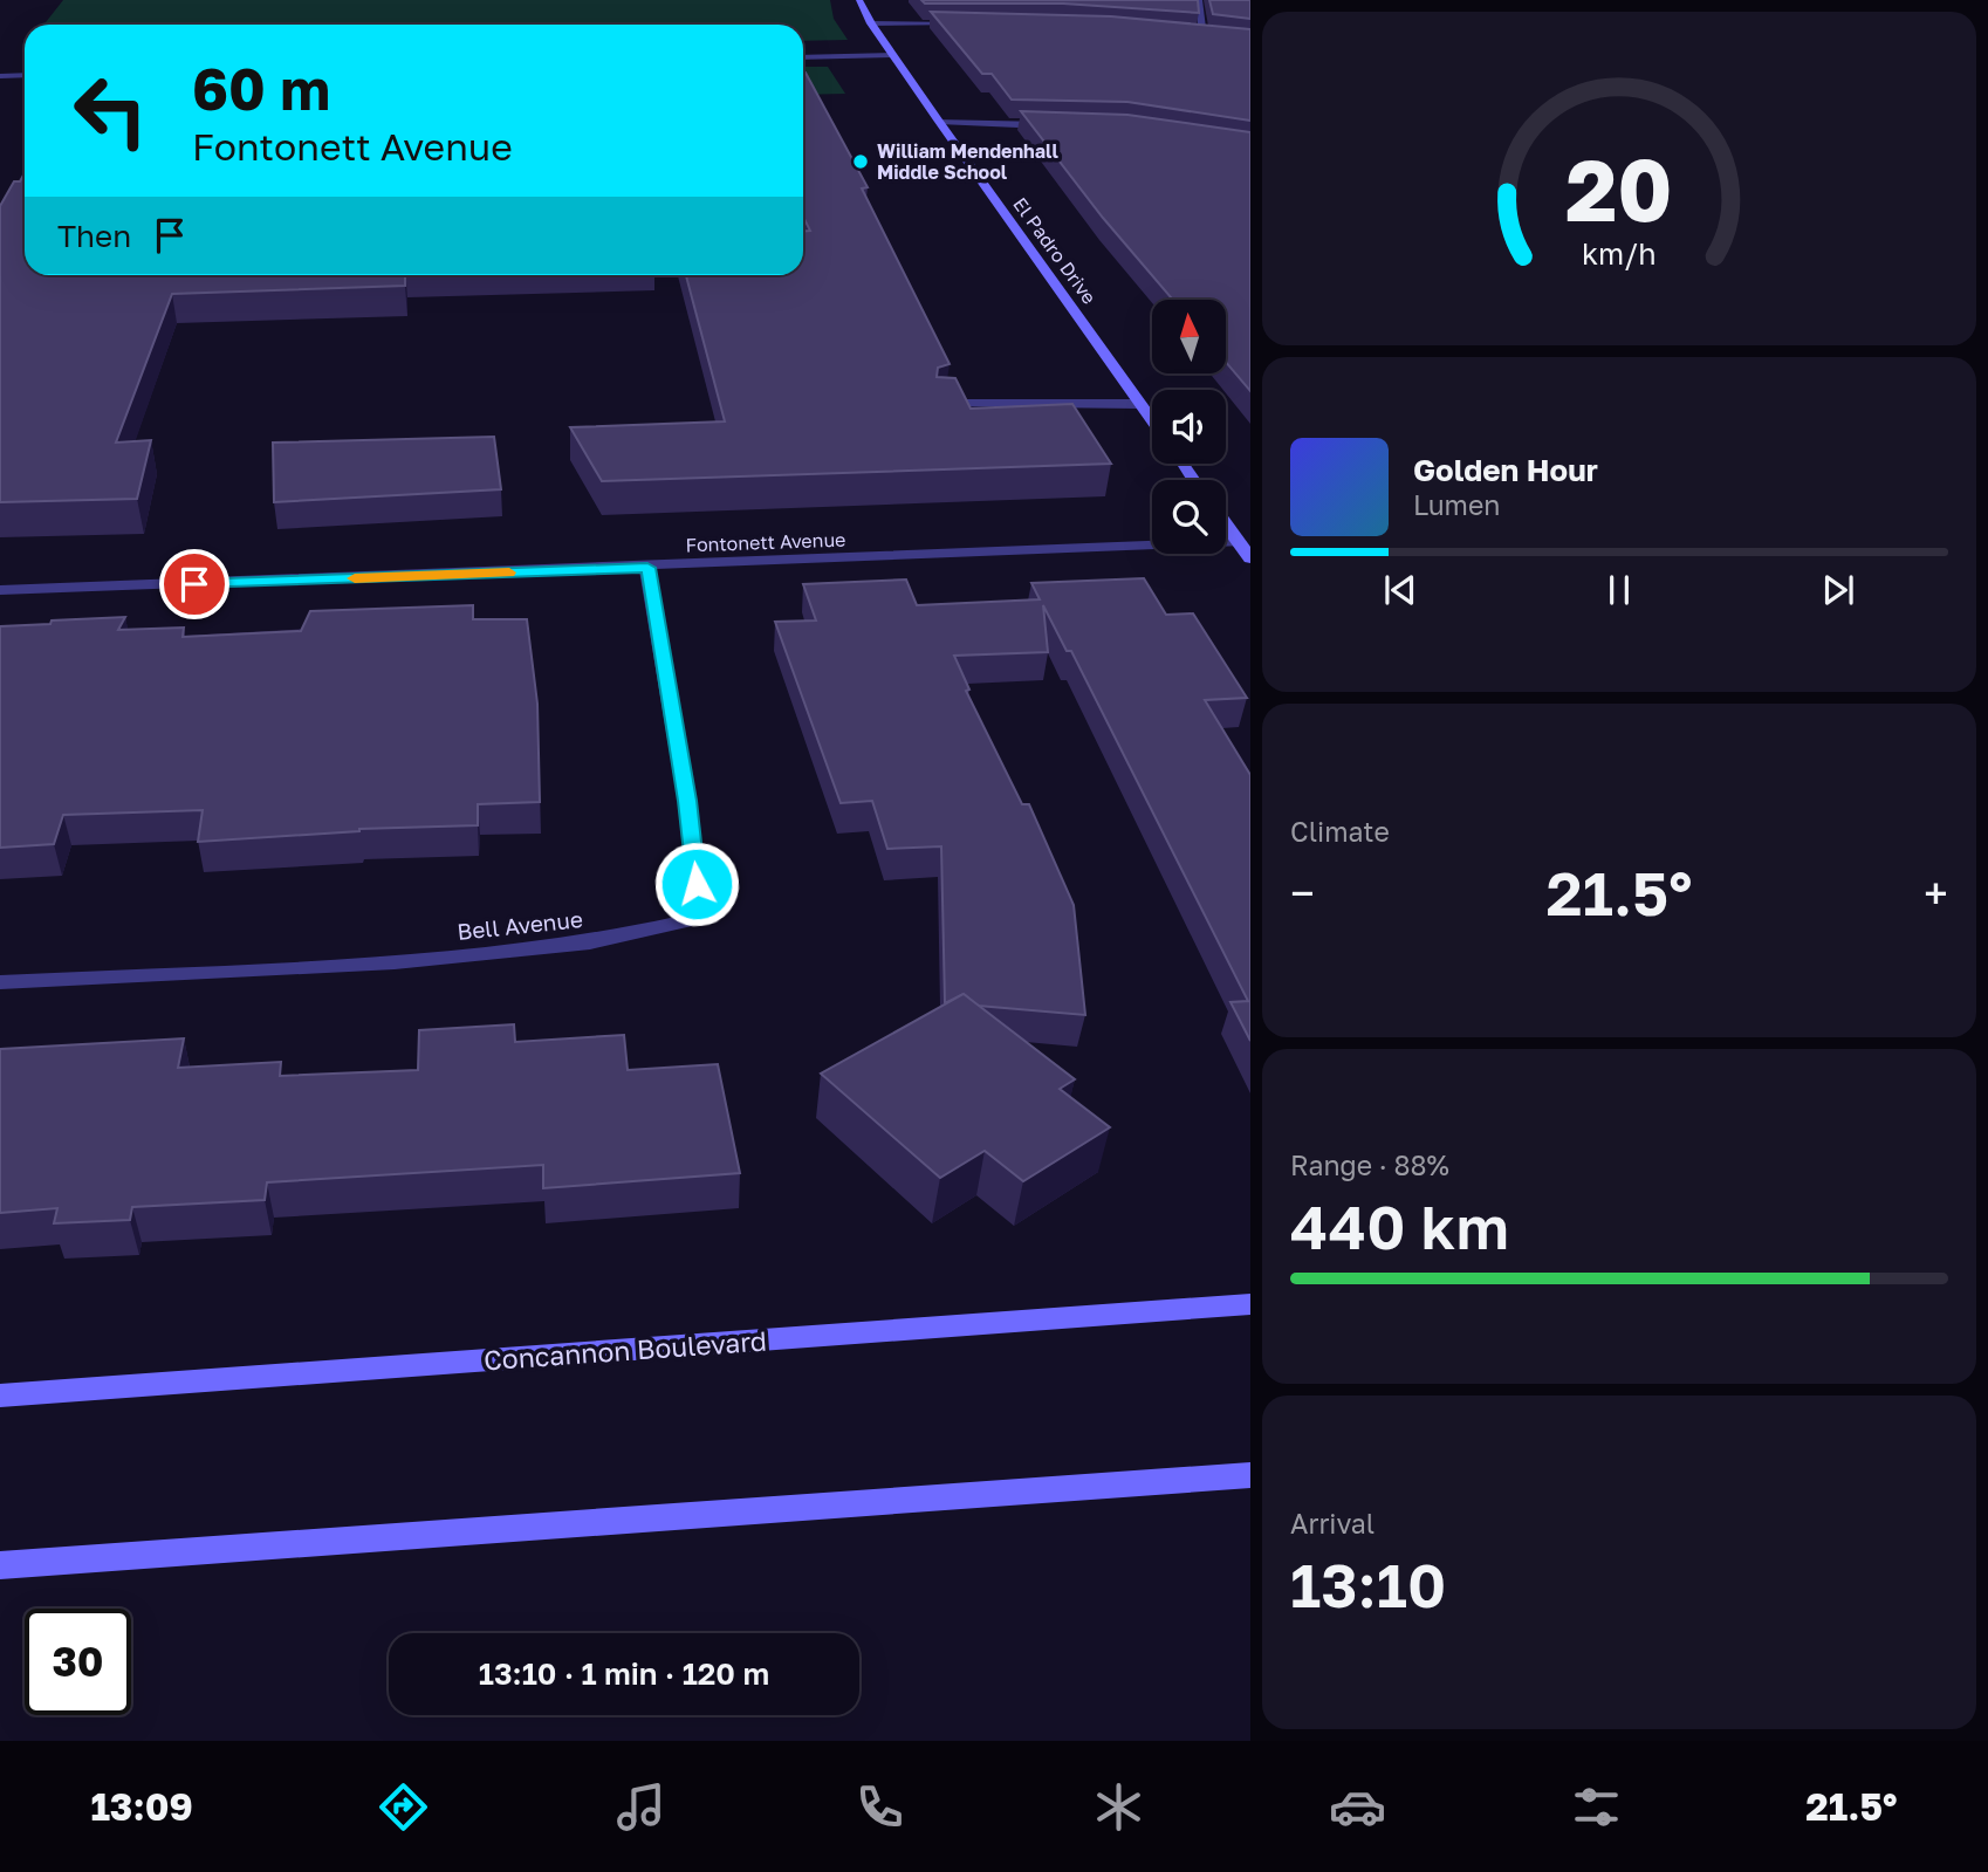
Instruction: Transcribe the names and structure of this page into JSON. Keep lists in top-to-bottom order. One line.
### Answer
{"streets":{"street":["El Padro Drive","Fontonett Avenue","Bell Avenue","Concannon Boulevard"]},"crossings":[["Fontonett Avenue","Bell Avenue"]],"places":["William Mendenhall Middle School"],"north":"top","page":{"turn":["60 m","Fontonett Avenue"],"then":"Then","song":["Golden Hour","Lumen"],"tile":["Climate",["Range · 88%","440 km"],["Arrival","13:10"]],"heat":["−","21.5°","+"],"limit":"30","trip":"13:10 · 1 min · 120 m","tabs":["13:09","21.5°"],"gauge":["20","km/h"]}}
